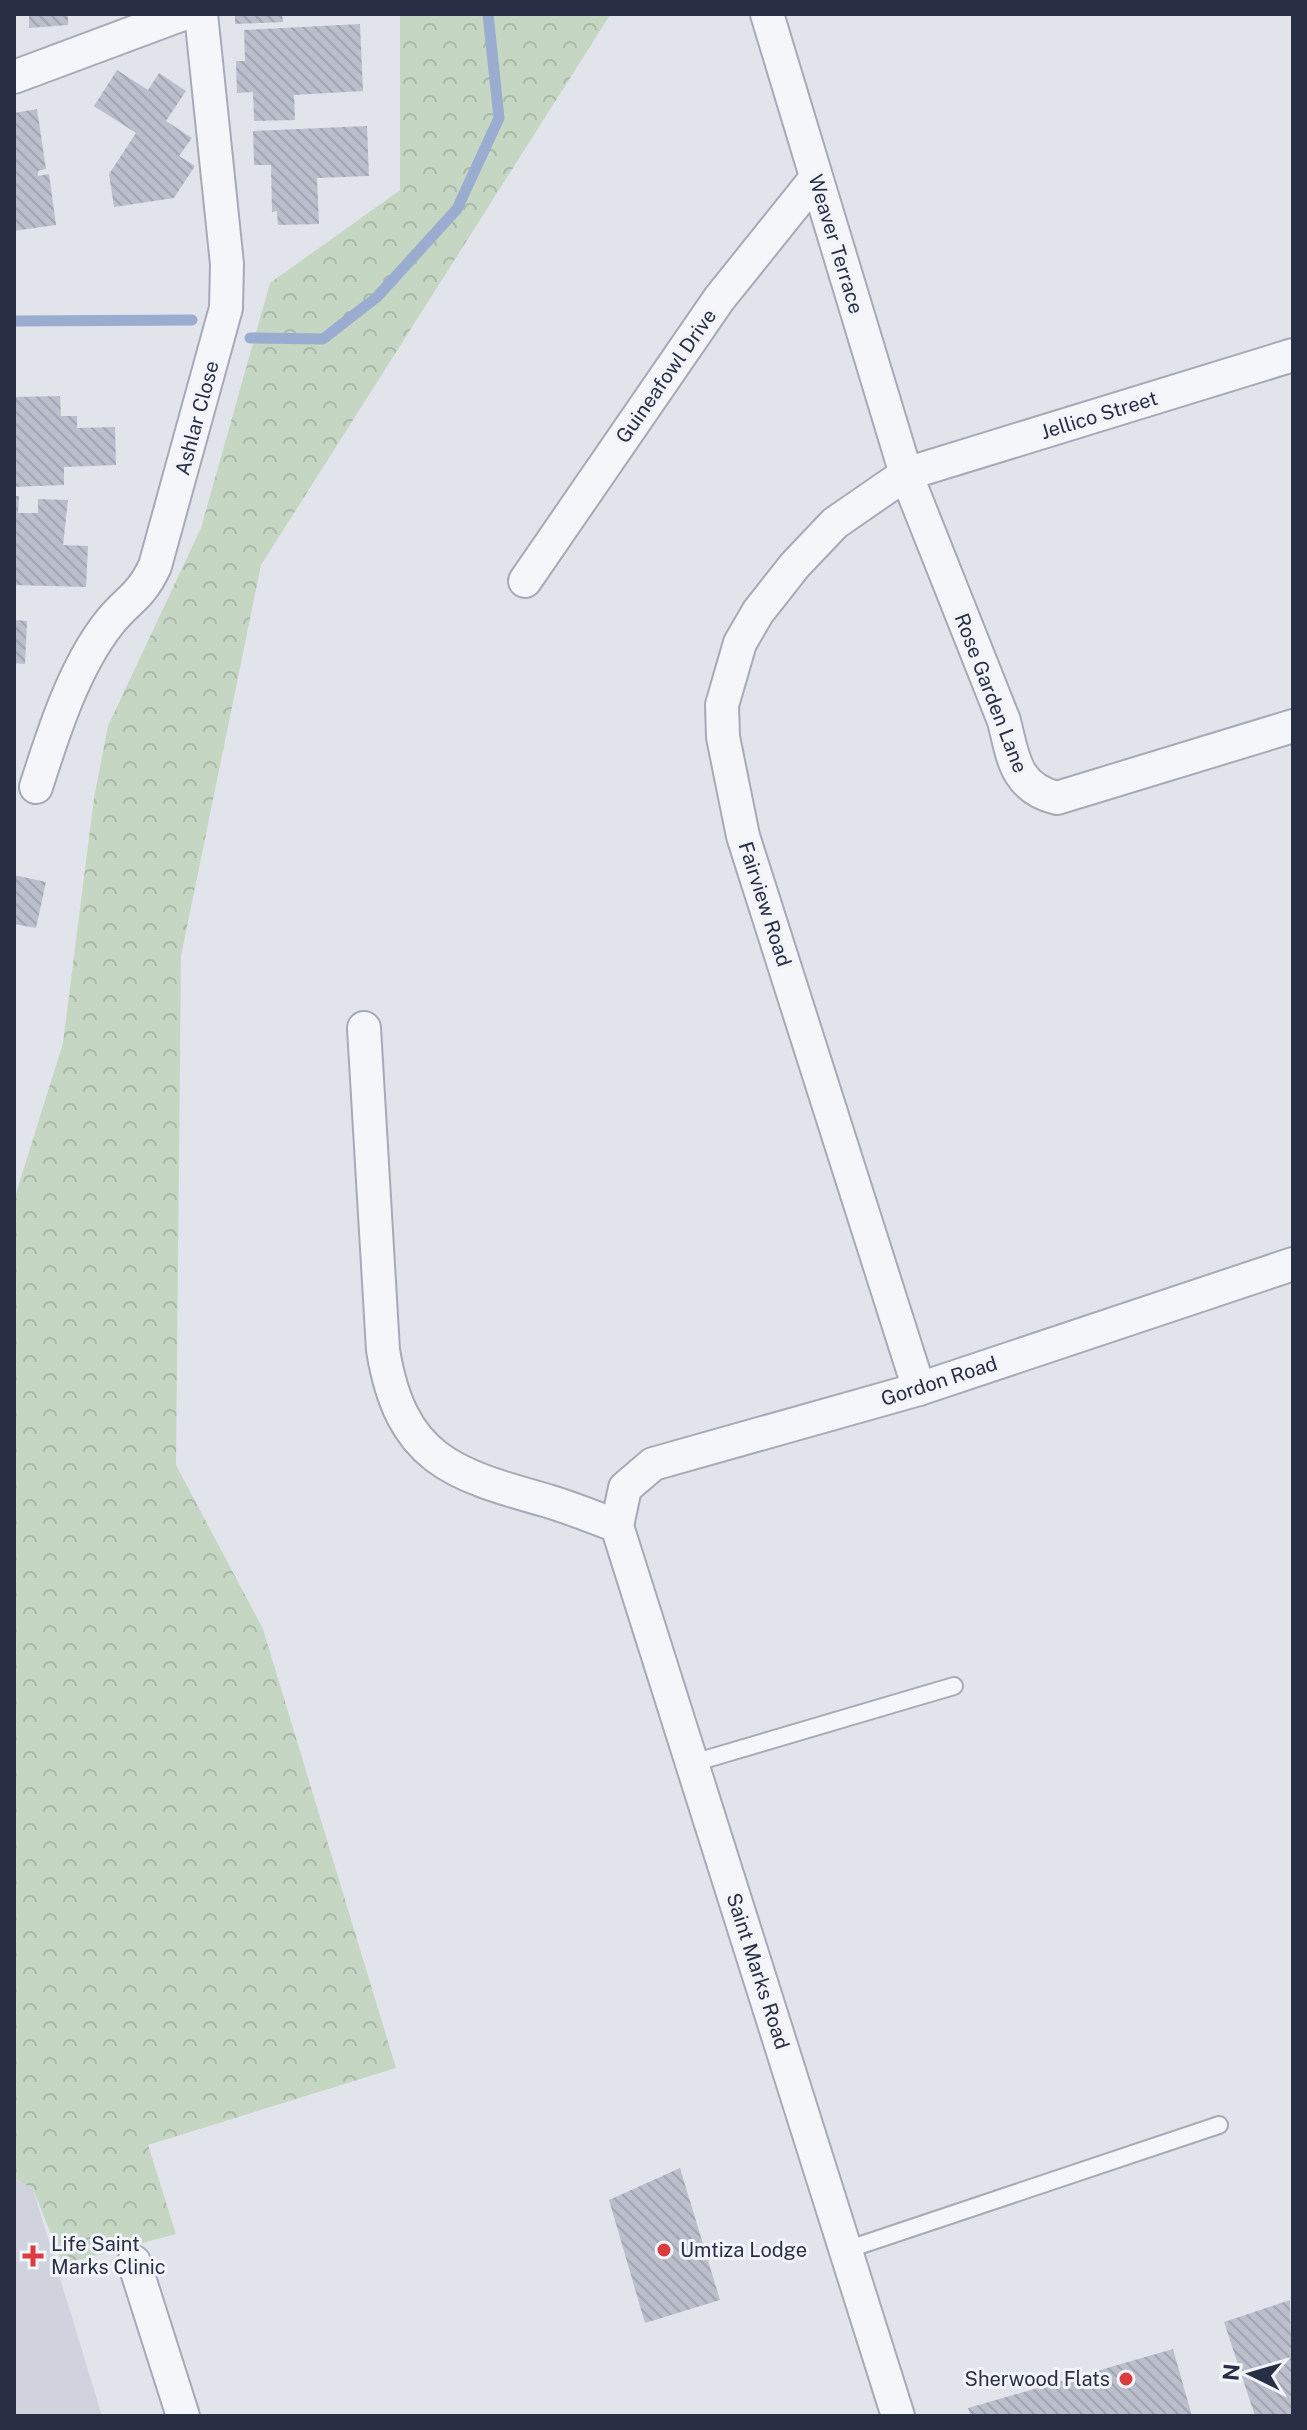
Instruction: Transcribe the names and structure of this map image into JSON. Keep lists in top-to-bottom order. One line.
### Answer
{"streets":{"street":["Weaver Terrace","Guineafowl Drive","Jellico Street","Ashlar Close","Rose Garden Lane","Fairview Road","Gordon Road","Saint Marks Road"]},"crossings":[["Weaver Terrace","Guineafowl Drive"],["Weaver Terrace","Jellico Street"],["Weaver Terrace","Rose Garden Lane"],["Weaver Terrace","Fairview Road"],["Jellico Street","Rose Garden Lane"],["Jellico Street","Fairview Road"],["Rose Garden Lane","Fairview Road"],["Fairview Road","Gordon Road"],["Gordon Road","Saint Marks Road"]],"places":{"other":["Umtiza Lodge","Sherwood Flats"],"health":["Life Saint Marks Clinic"]},"north":"left"}
